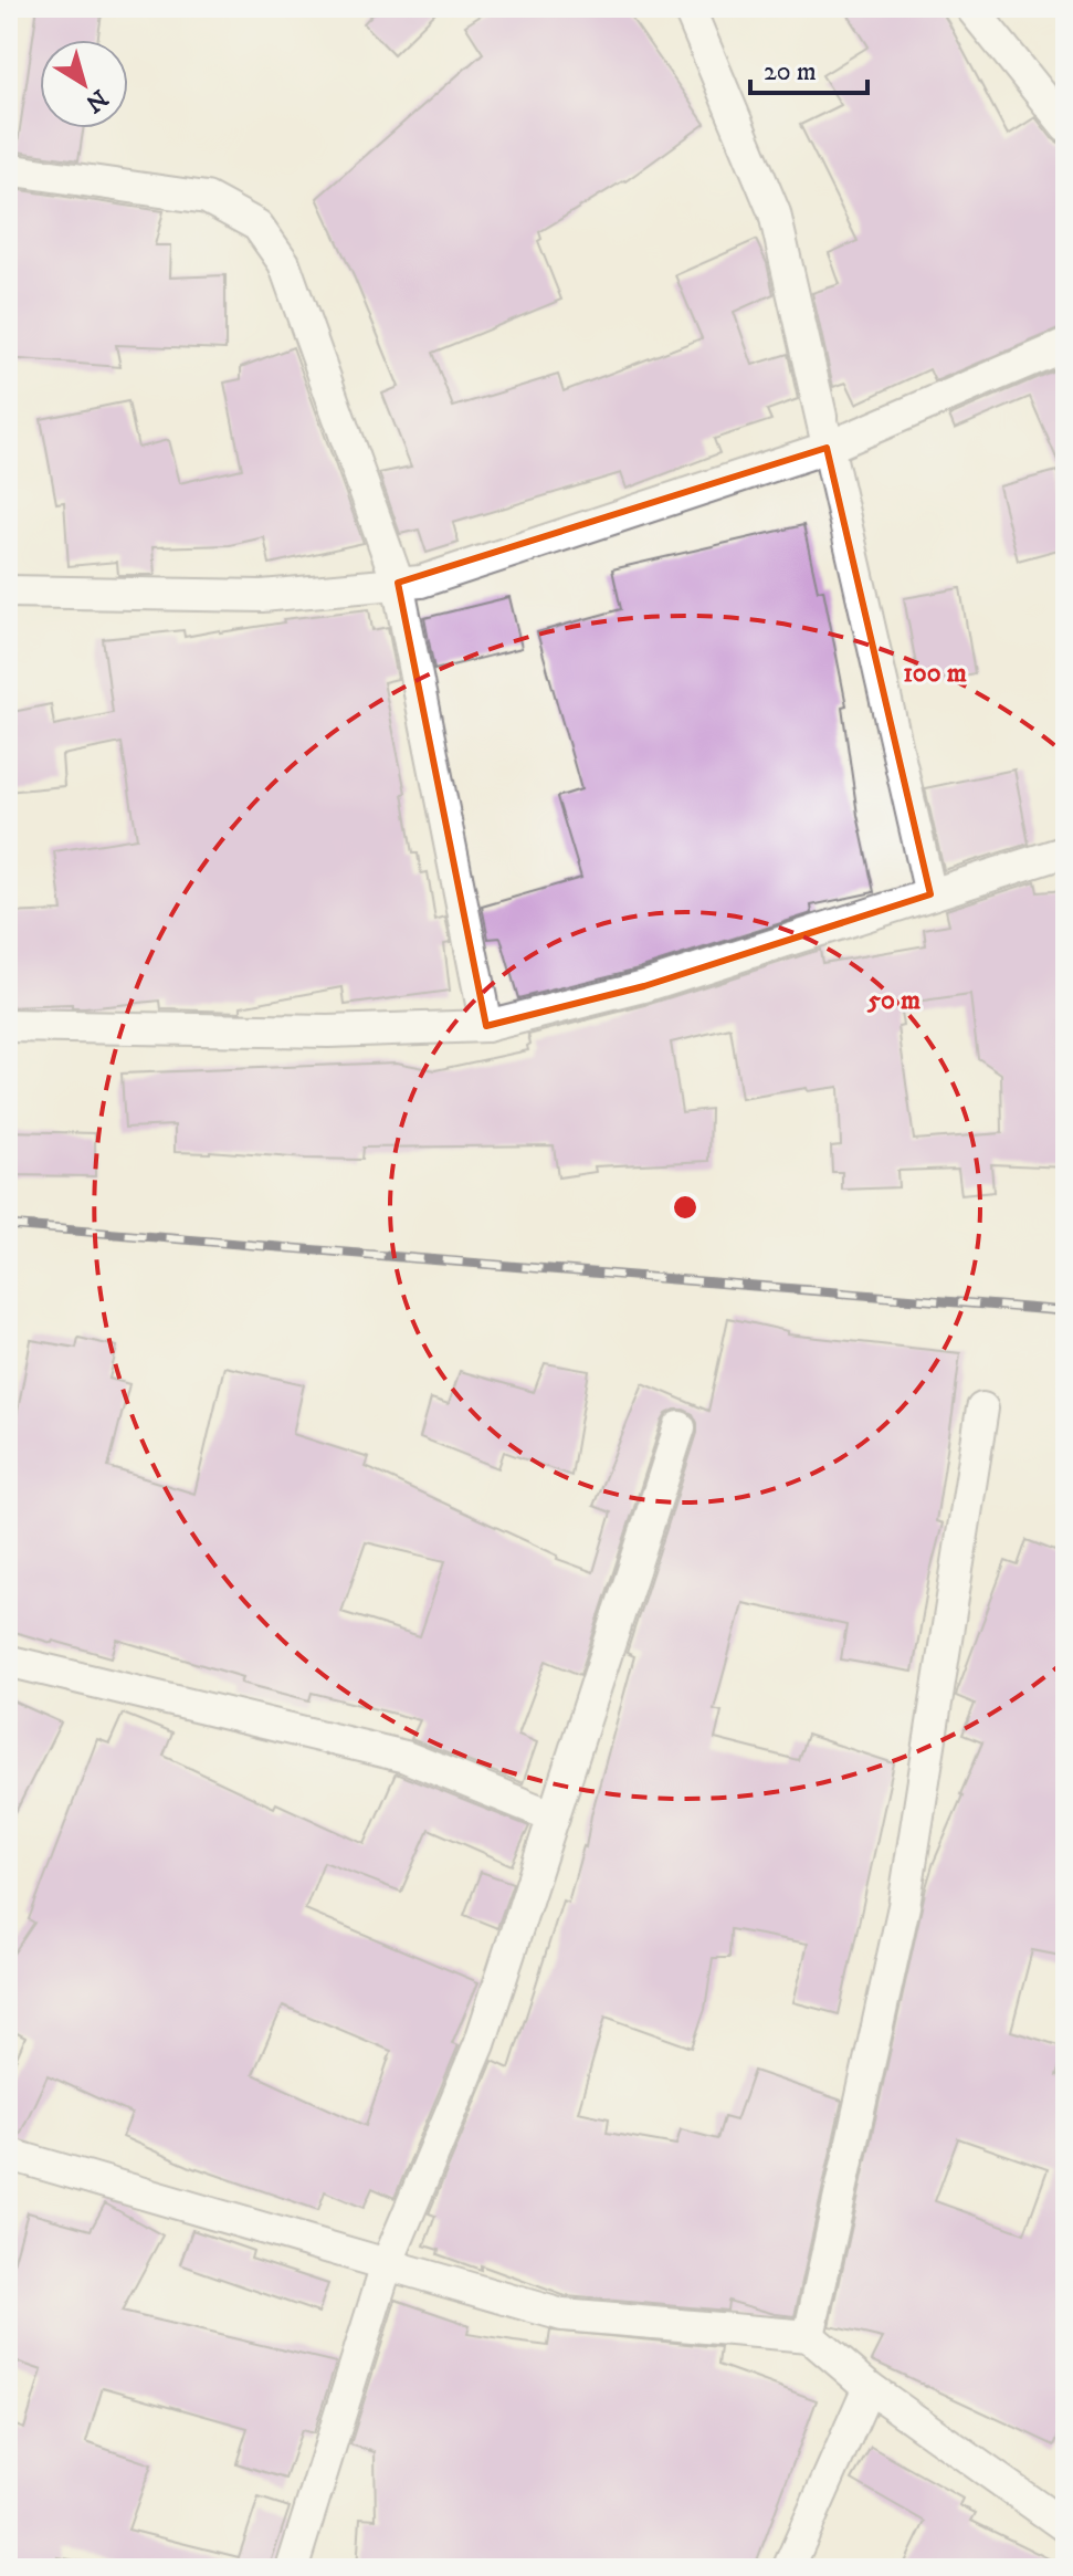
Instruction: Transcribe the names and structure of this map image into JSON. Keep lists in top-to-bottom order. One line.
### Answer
{"scale_bar":"20 m","north":"bottom right","rings":["100 m","50 m"]}
